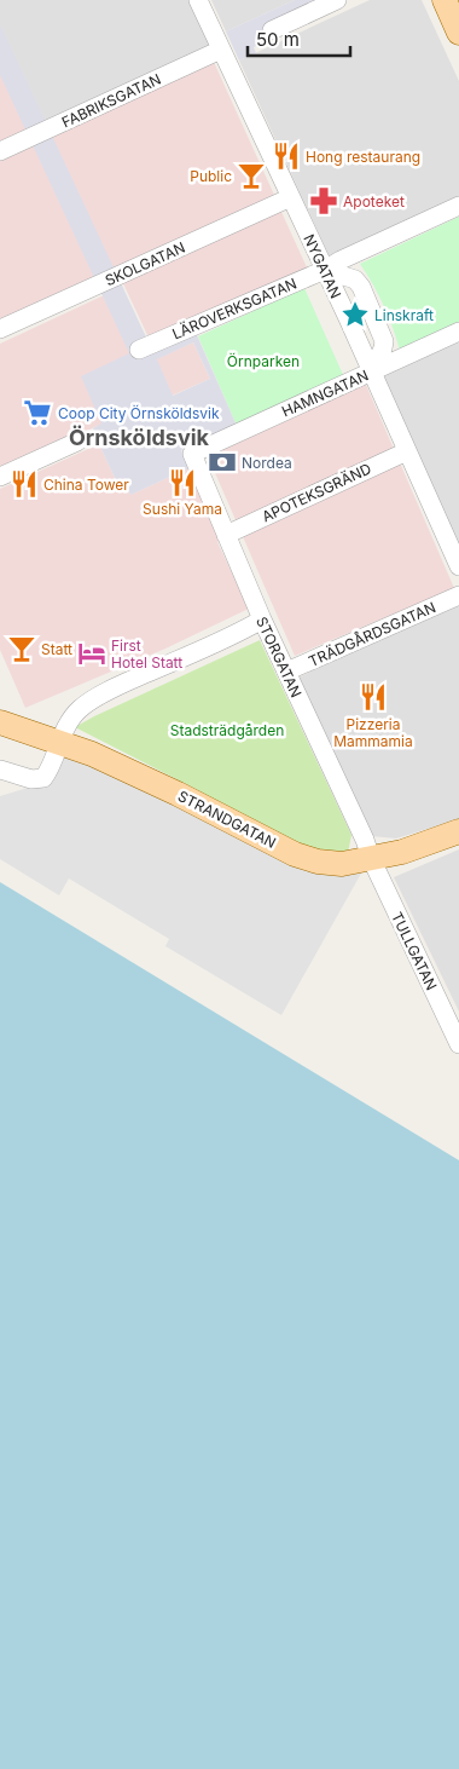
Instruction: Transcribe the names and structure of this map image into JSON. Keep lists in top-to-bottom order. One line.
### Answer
{"streets":{"main road":["STRANDGATAN"],"street":["FABRIKSGATAN","SKOLGATAN","NYGATAN","LÄROVERKSGATAN","HAMNGATAN","APOTEKSGRÄND","TRÄDGÅRDSGATAN","STORGATAN","TULLGATAN"]},"crossings":[["FABRIKSGATAN","NYGATAN"],["SKOLGATAN","NYGATAN"],["NYGATAN","LÄROVERKSGATAN"],["NYGATAN","HAMNGATAN"],["NYGATAN","APOTEKSGRÄND"],["HAMNGATAN","STORGATAN"],["APOTEKSGRÄND","STORGATAN"],["TRÄDGÅRDSGATAN","STORGATAN"],["STORGATAN","STRANDGATAN"],["STORGATAN","TULLGATAN"],["STRANDGATAN","TULLGATAN"]],"districts":["Örnsköldsvik"],"parks":["Örnparken","Stadsträdgården"],"places":{"restaurant":["Hong restaurang","Sushi Yama","China Tower","Pizzeria Mammamia"],"bar":["Public","Statt"],"pharmacy":["Apoteket"],"place":["Linskraft"],"supermarket":["Coop City Örnsköldsvik"],"bank":["Nordea"],"hotel":["First Hotel Statt"]},"scale_bar":"50 m"}
